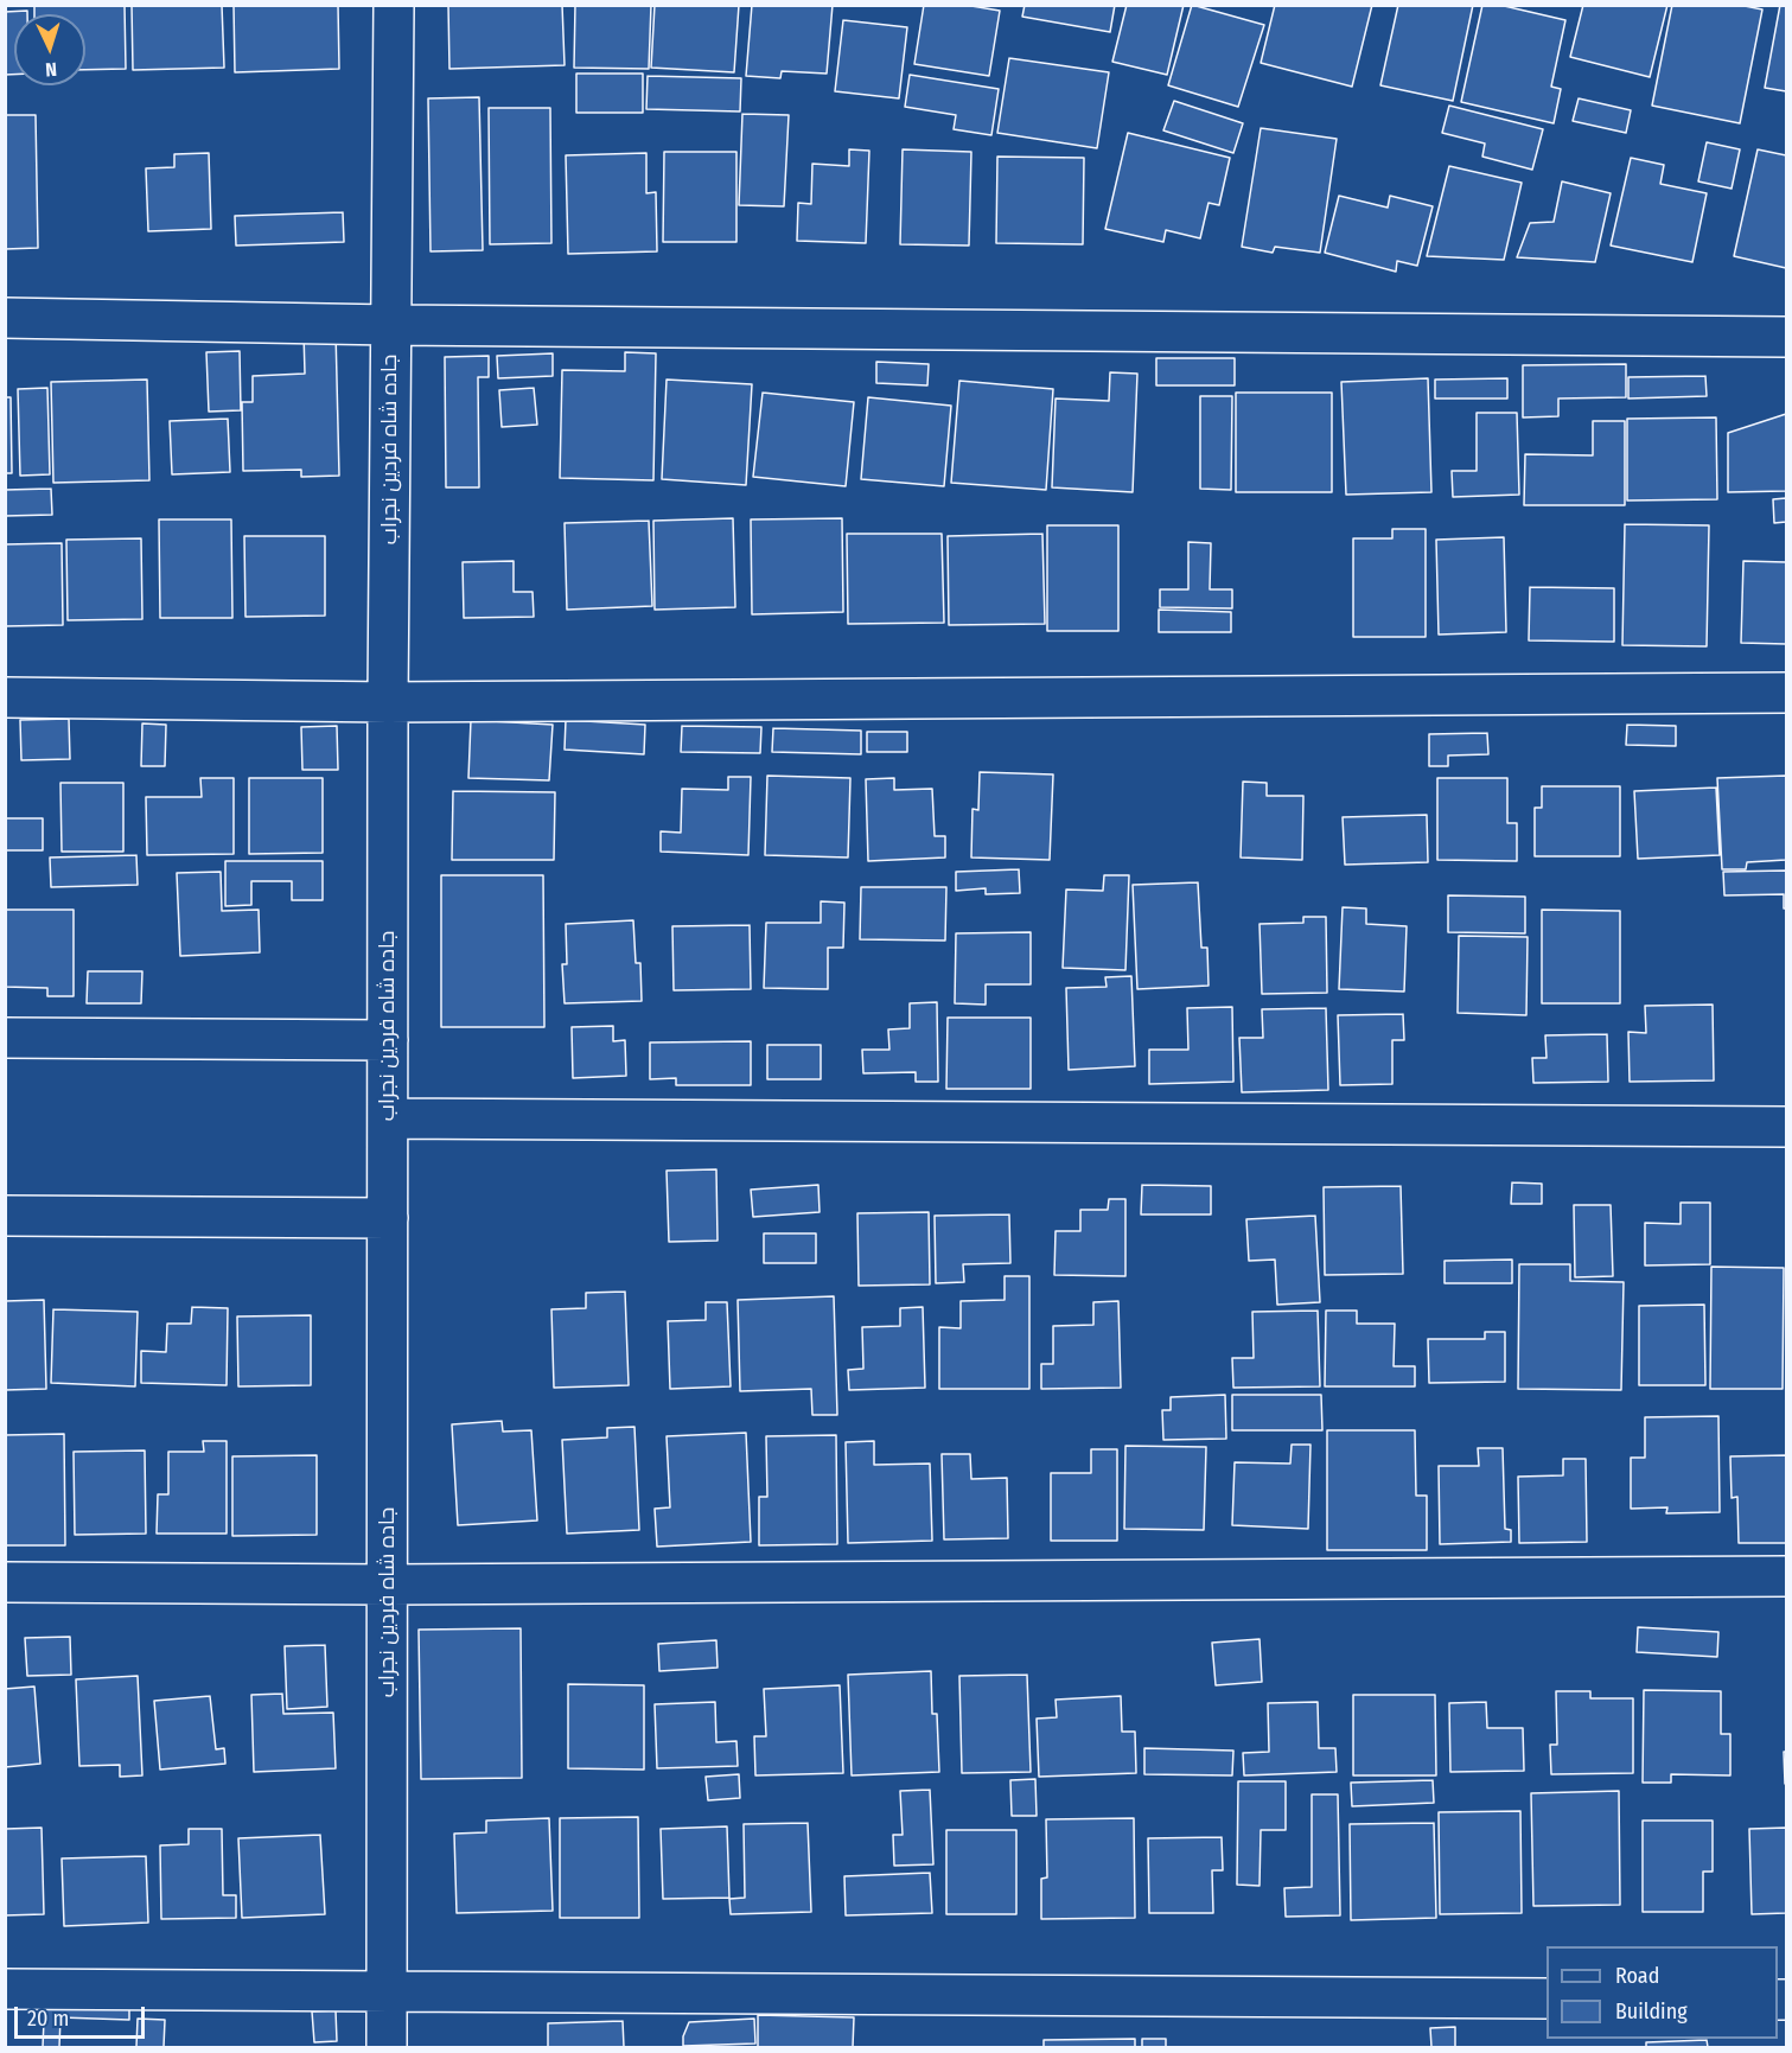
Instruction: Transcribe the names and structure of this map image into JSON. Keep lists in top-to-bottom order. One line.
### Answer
{"streets":{"street":["جاده شاه فردین نجراب"]},"legend":["Road","Building"],"scale_bar":"20 m","north":"bottom"}
